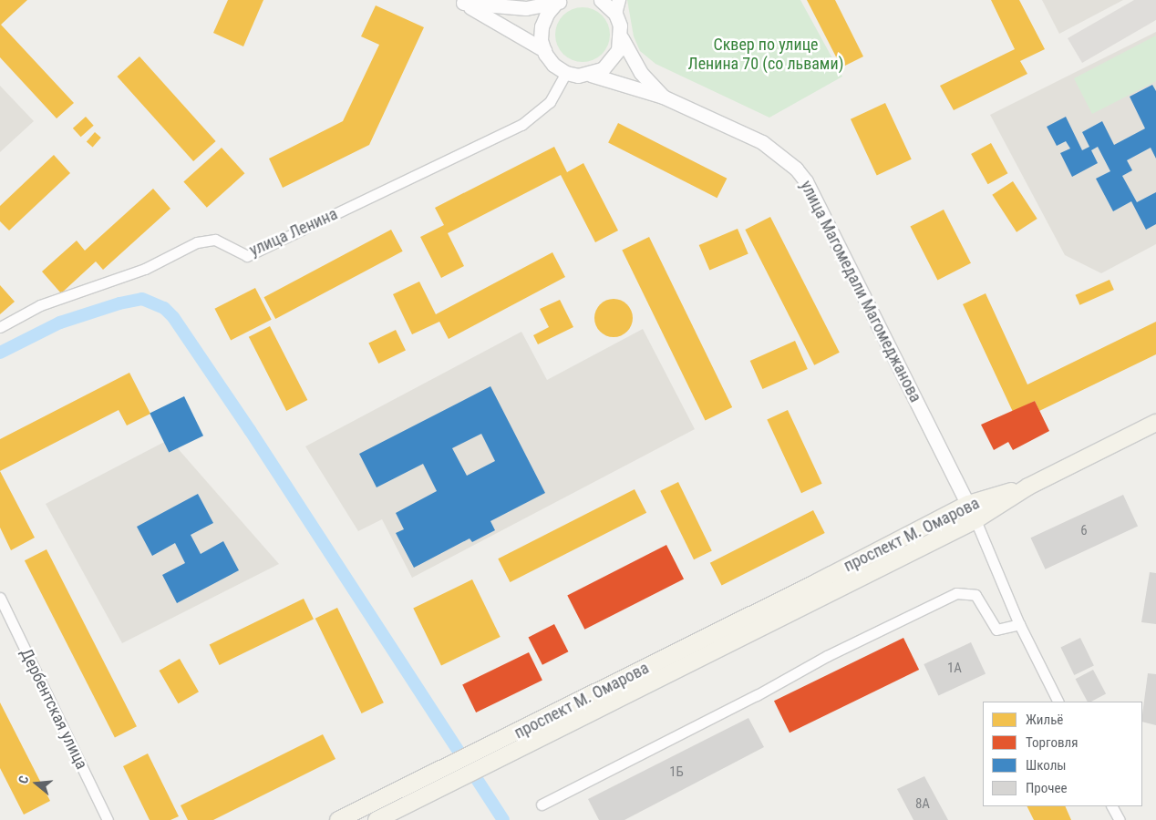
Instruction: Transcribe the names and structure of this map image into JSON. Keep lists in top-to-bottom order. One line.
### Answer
{"streets":{"main road":["улица Магомедали Магомеджанова","проспект М. Омарова"],"street":["улица Ленина","Дербентская улица"]},"crossings":[["улица Ленина","улица Магомедали Магомеджанова"],["улица Магомедали Магомеджанова","проспект М. Омарова"]],"parks":["Сквер по улице Ленина 70 (со львами)"],"house_numbers":["6","1А","1Б","8А"],"legend":["Жильё","Торговля","Школы","Прочее"],"north":"left"}
